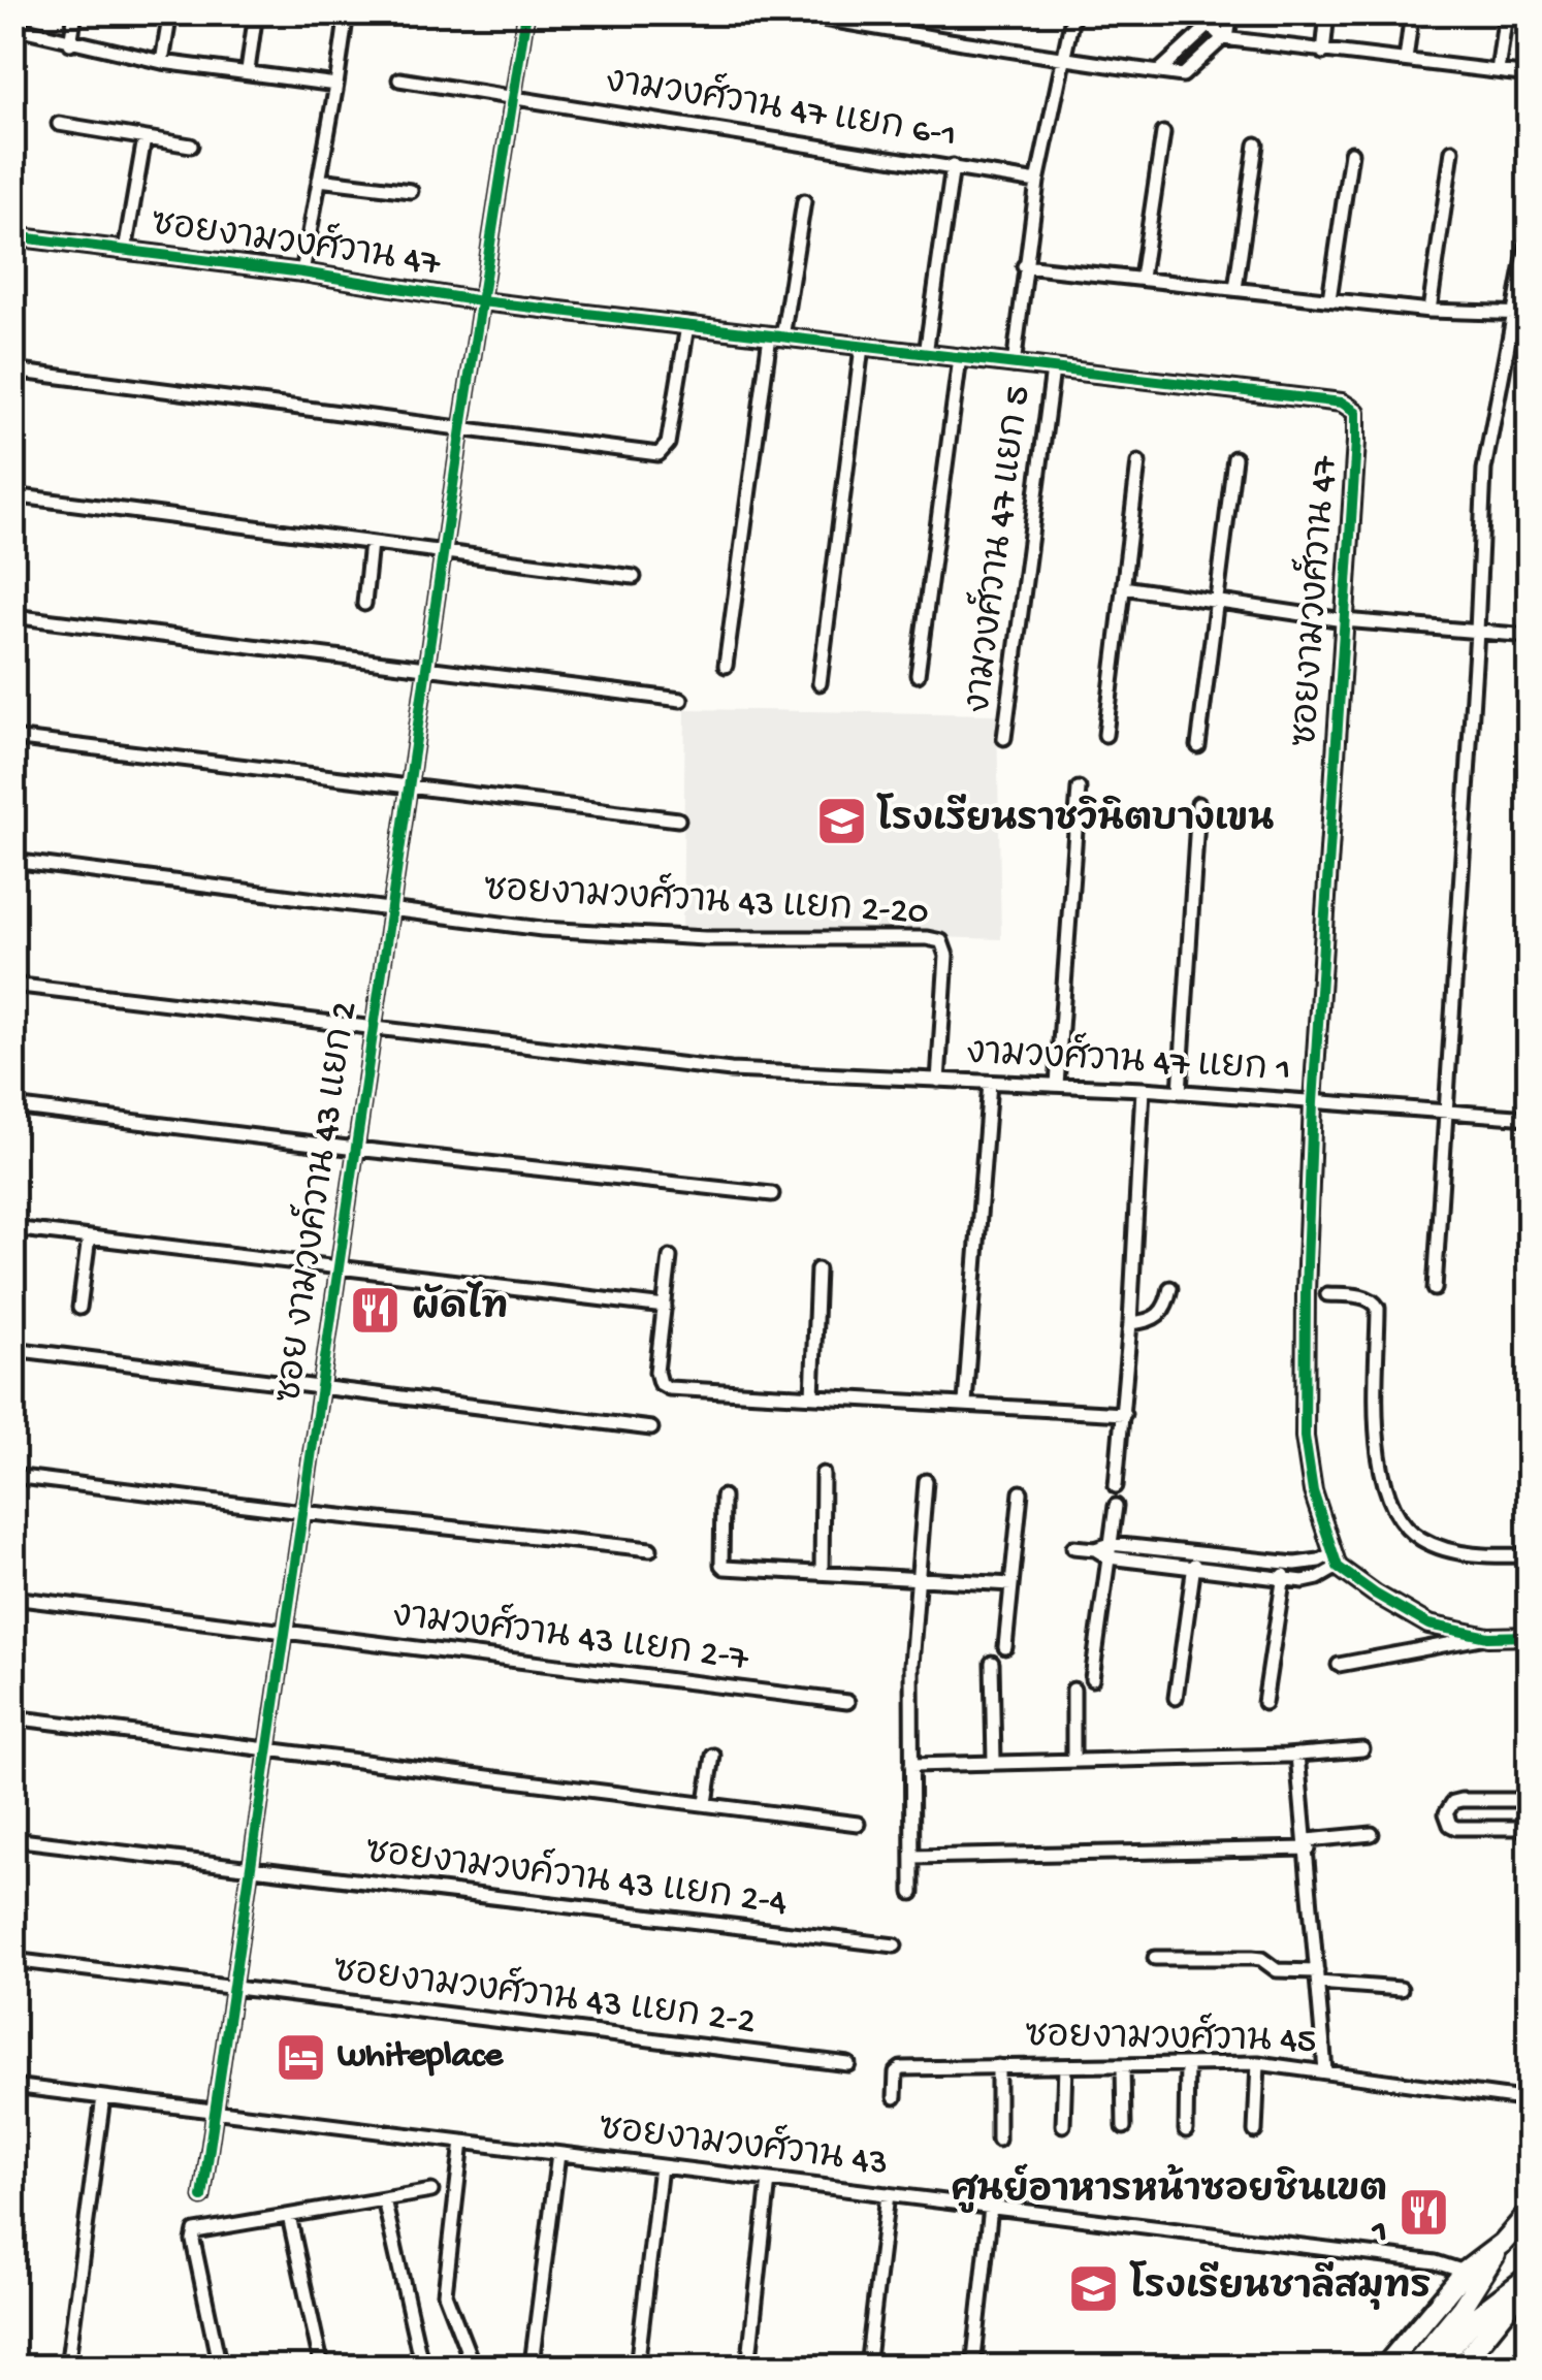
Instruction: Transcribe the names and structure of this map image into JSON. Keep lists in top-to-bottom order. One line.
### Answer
{"streets":{"street":["งามวงศ์วาน 47 แยก 6-1","ซอยงามวงศ์วาน 47","งามวงศ์วาน 47 แยก 5","ซอยงามวงศ์วาน 43 แยก 2-20","งามวงศ์วาน 47 แยก 1","ซอย งามวงค์วาน 43 แยก 2","งามวงศ์วาน 43 แยก 2-7","ซอยงามวงค์วาน 43 แยก 2-4","ซอยงามวงศ์วาน 43 แยก 2-2","ซอยงามวงศ์วาน 45","ซอยงามวงศ์วาน 43"]},"crossings":[["งามวงศ์วาน 47 แยก 6-1","ซอย งามวงค์วาน 43 แยก 2"],["ซอยงามวงศ์วาน 47","งามวงศ์วาน 47 แยก 5"],["ซอยงามวงศ์วาน 47","งามวงศ์วาน 47 แยก 1"],["ซอยงามวงศ์วาน 47","ซอย งามวงค์วาน 43 แยก 2"],["ซอยงามวงศ์วาน 43 แยก 2-20","งามวงศ์วาน 47 แยก 1"],["ซอยงามวงศ์วาน 43 แยก 2-20","ซอย งามวงค์วาน 43 แยก 2"],["งามวงศ์วาน 47 แยก 1","ซอย งามวงค์วาน 43 แยก 2"],["ซอย งามวงค์วาน 43 แยก 2","งามวงศ์วาน 43 แยก 2-7"],["ซอย งามวงค์วาน 43 แยก 2","ซอยงามวงค์วาน 43 แยก 2-4"],["ซอย งามวงค์วาน 43 แยก 2","ซอยงามวงศ์วาน 43 แยก 2-2"],["ซอย งามวงค์วาน 43 แยก 2","ซอยงามวงศ์วาน 43"]],"places":{"school or university":["โรงเรียนราชวินิตบางเขน","โรงเรียนชาลีสมุทร"],"restaurant":["ผัดไท","ศูนย์อาหารหน้าซอยชินเขต 1"],"hotel":["whiteplace"]}}
